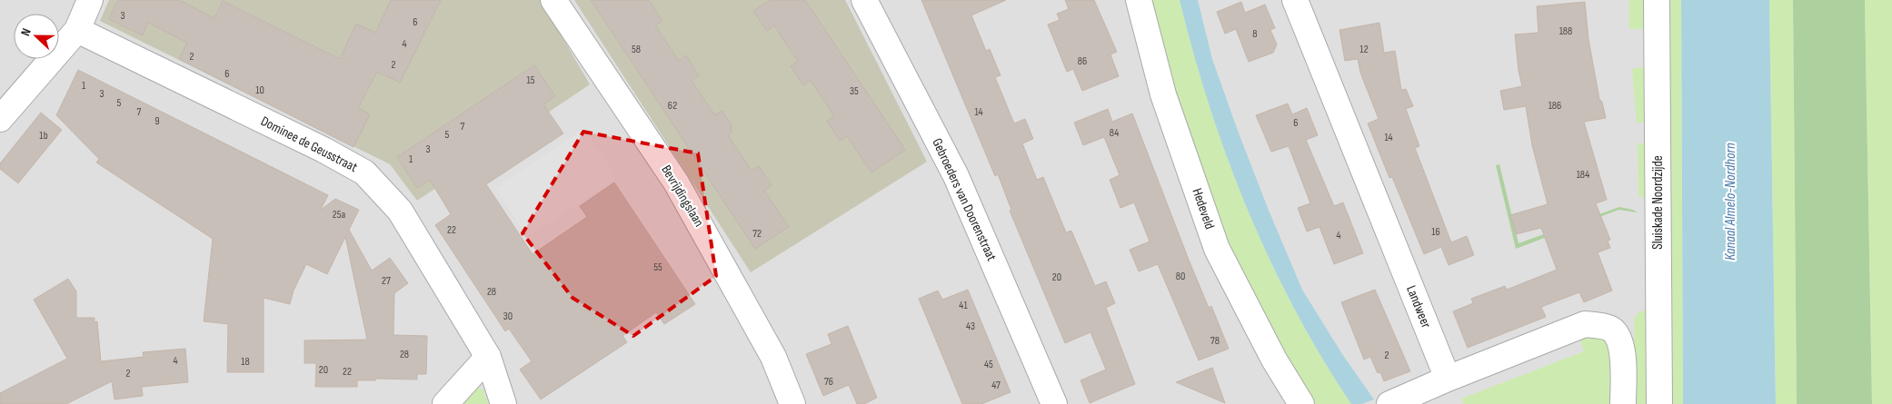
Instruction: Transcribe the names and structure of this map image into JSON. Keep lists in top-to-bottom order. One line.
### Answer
{"streets":{"street":["Dominee de Geusstraat","Bevrijdingslaan","Gebroeders van Doorenstraat","Sluiskade Noordzijde","Hedeveld","Landweer"]},"water":["Kanaal Almelo-Nordhorn"],"house_numbers":["3","6","188","8","4","58","12","2","86","2","6","15","1","10","35","3","5","62","186","7","14","9","6","7","84","5","1b","14","3","1","184","25a","22","16","72","4","55","80","20","27","28","41","30","43","78","28","2","4","18","45","20","22","2","76","47"],"north":"left"}
